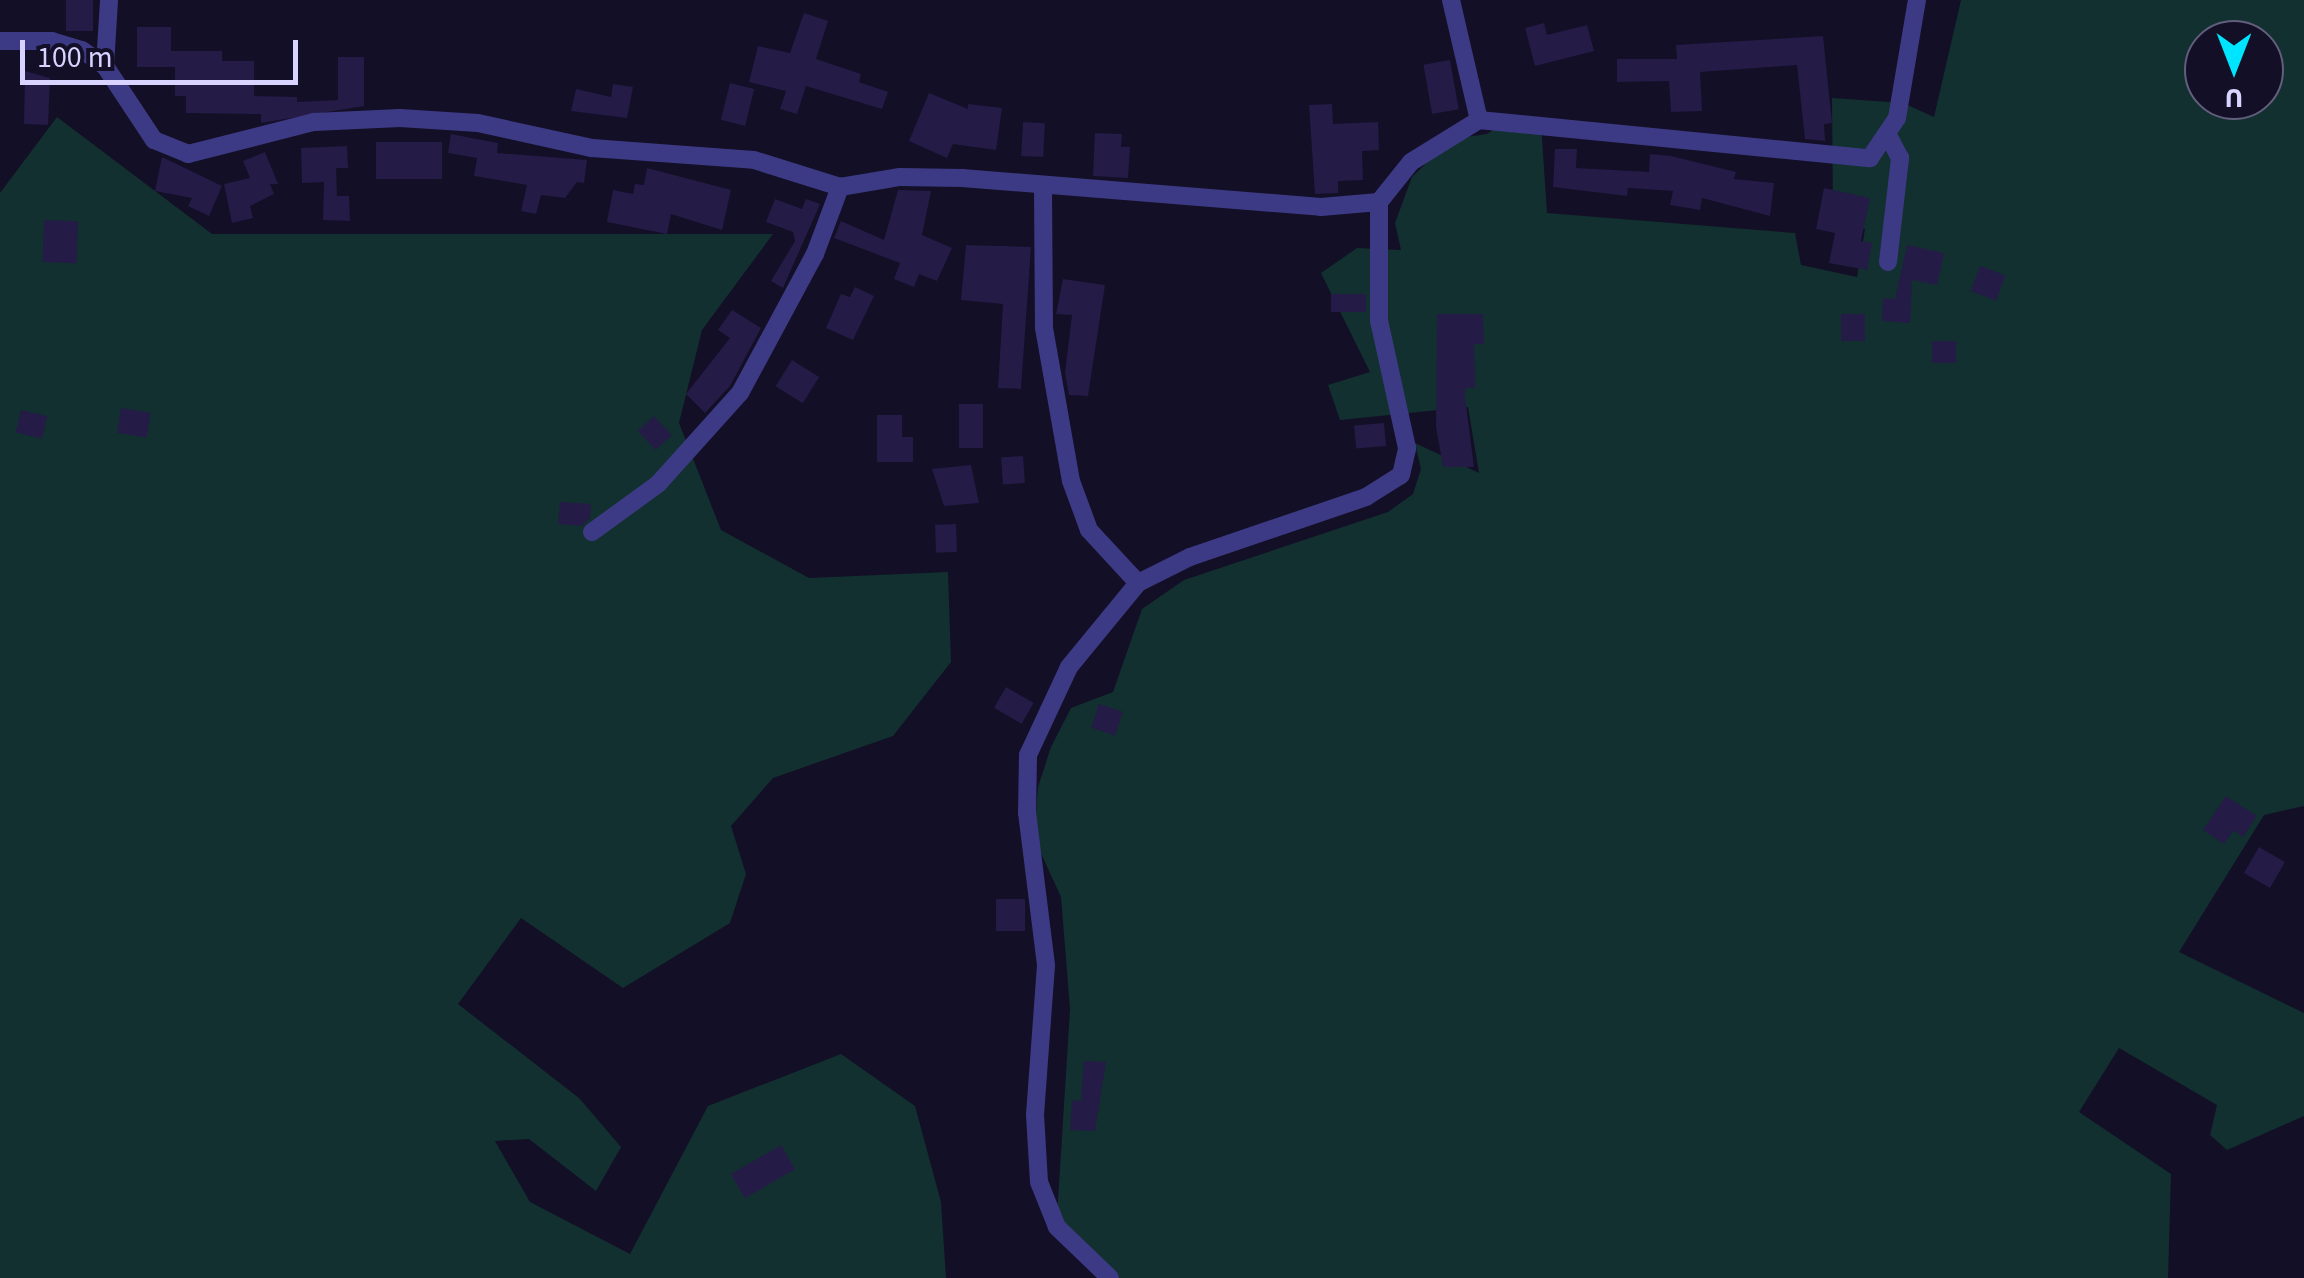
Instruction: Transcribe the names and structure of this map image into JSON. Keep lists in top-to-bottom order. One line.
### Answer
{"scale_bar":"100 m","north":"bottom"}
